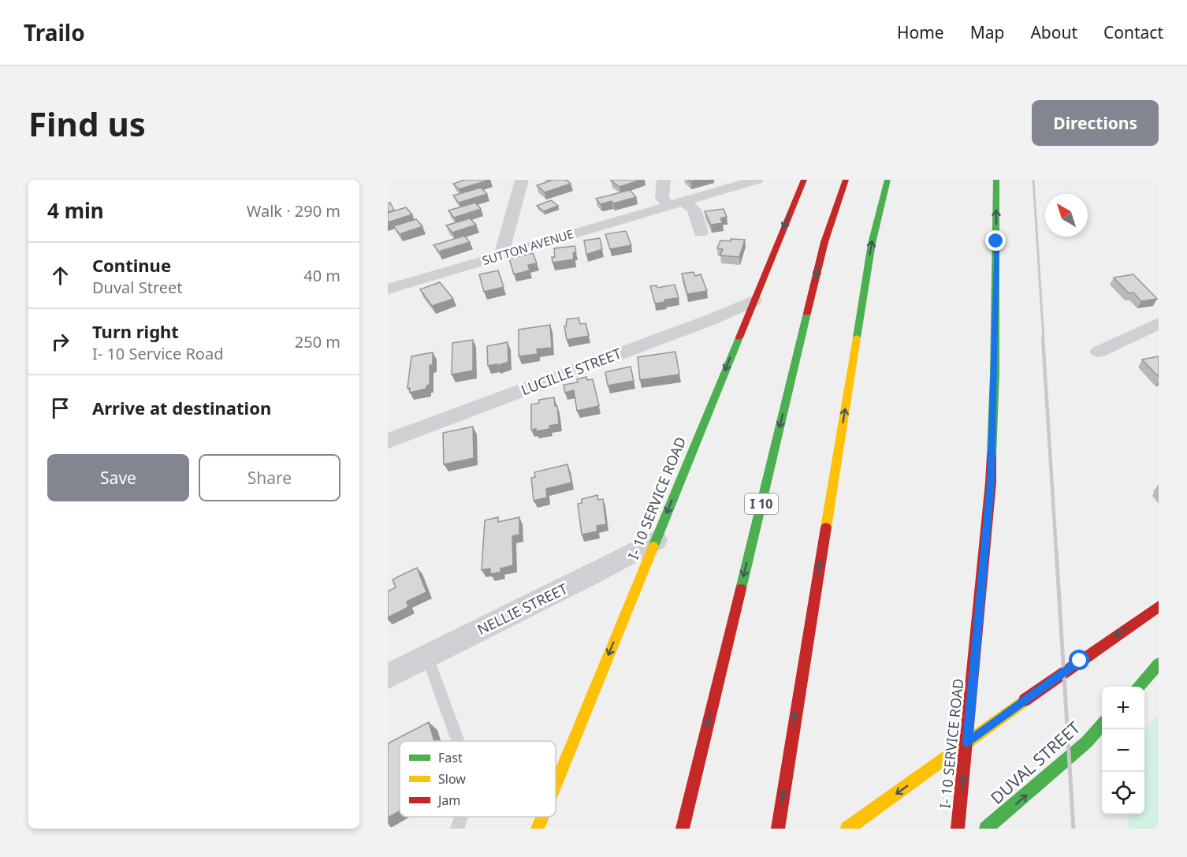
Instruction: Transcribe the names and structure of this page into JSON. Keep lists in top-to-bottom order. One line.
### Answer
{"streets":{"main road":["I- 10 SERVICE ROAD","I 10","DUVAL STREET"],"street":["SUTTON AVENUE","LUCILLE STREET","NELLIE STREET"]},"crossings":[["LUCILLE STREET","I- 10 SERVICE ROAD"],["I- 10 SERVICE ROAD","NELLIE STREET"]],"legend":["Fast","Slow","Jam"],"north":"top left","page":{"header":"Trailo","nav":["Home","Map","About","Contact"],"buttons":["Directions",["Save","Share"]],"title":"Find us","heading":["4 min","Walk · 290 m"],"list":[["Continue","Duval Street","40 m"],["Turn right","I- 10 Service Road","250 m"],"Arrive at destination"],"map_buttons":["+","−"]}}
